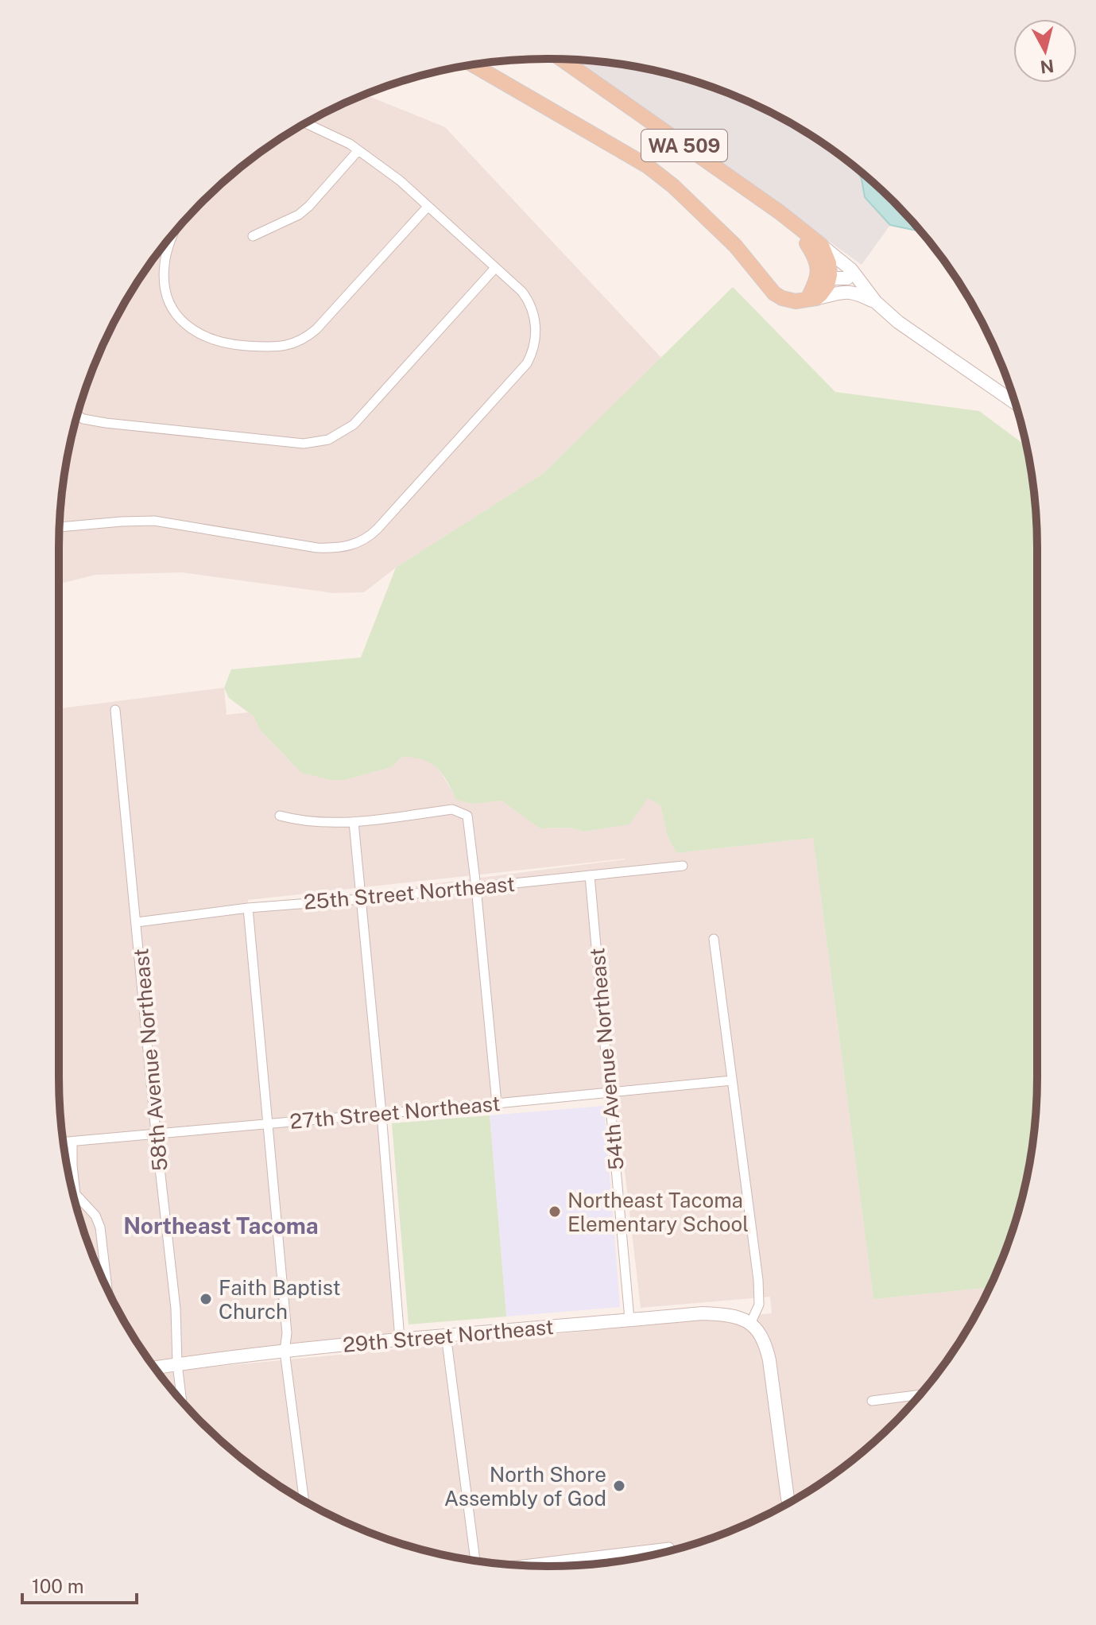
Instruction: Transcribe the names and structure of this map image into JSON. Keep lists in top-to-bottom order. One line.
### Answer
{"streets":{"main road":["WA 509"],"street":["25th Street Northeast","54th Avenue Northeast","58th Avenue Northeast","27th Street Northeast","29th Street Northeast"]},"crossings":[["25th Street Northeast","54th Avenue Northeast"],["25th Street Northeast","58th Avenue Northeast"],["54th Avenue Northeast","27th Street Northeast"],["54th Avenue Northeast","29th Street Northeast"],["58th Avenue Northeast","27th Street Northeast"],["58th Avenue Northeast","29th Street Northeast"]],"districts":["Northeast Tacoma"],"places":["Northeast Tacoma Elementary School","Faith Baptist Church","North Shore Assembly of God"],"scale_bar":"100 m","north":"bottom"}
